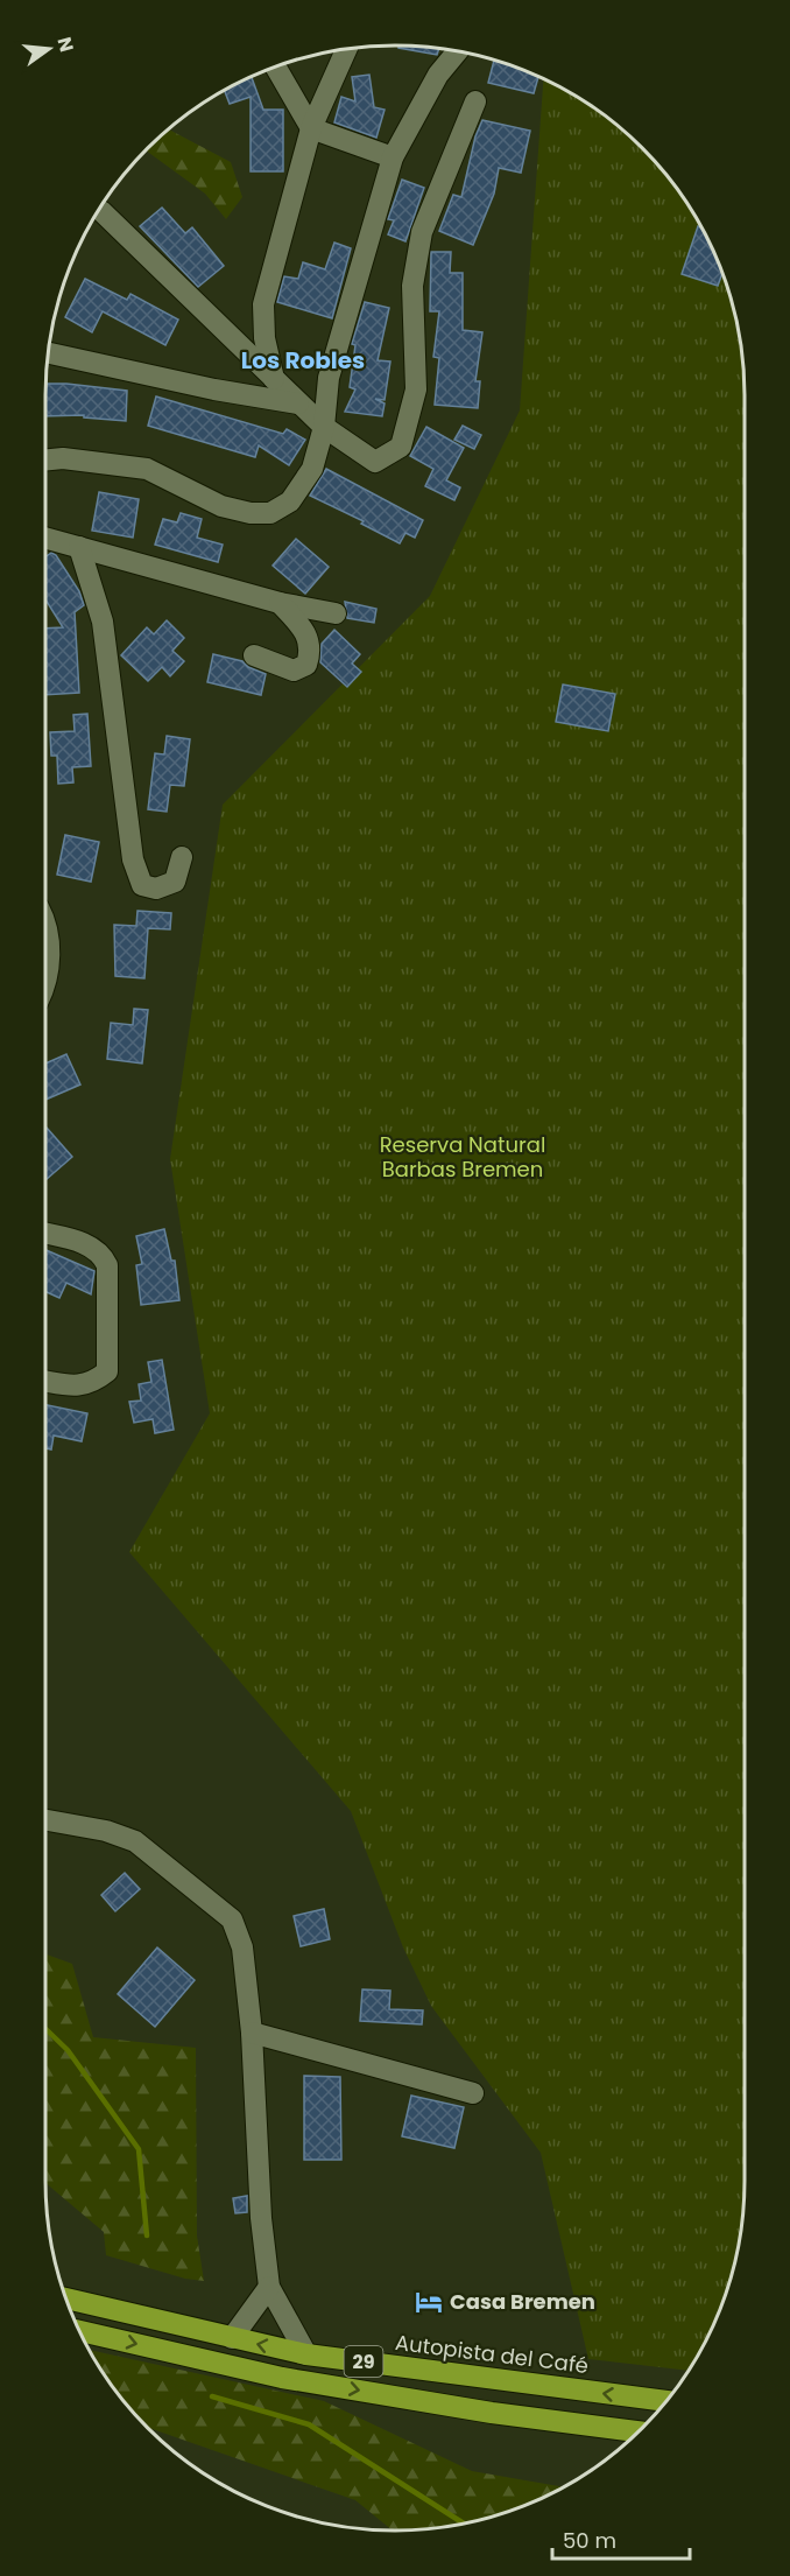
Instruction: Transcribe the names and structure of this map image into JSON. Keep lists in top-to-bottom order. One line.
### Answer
{"streets":{"highway":["Autopista del Café","29"]},"districts":["Los Robles"],"parks":["Reserva Natural Barbas Bremen"],"places":{"hotel":["Casa Bremen"]},"scale_bar":"50 m","north":"right"}
